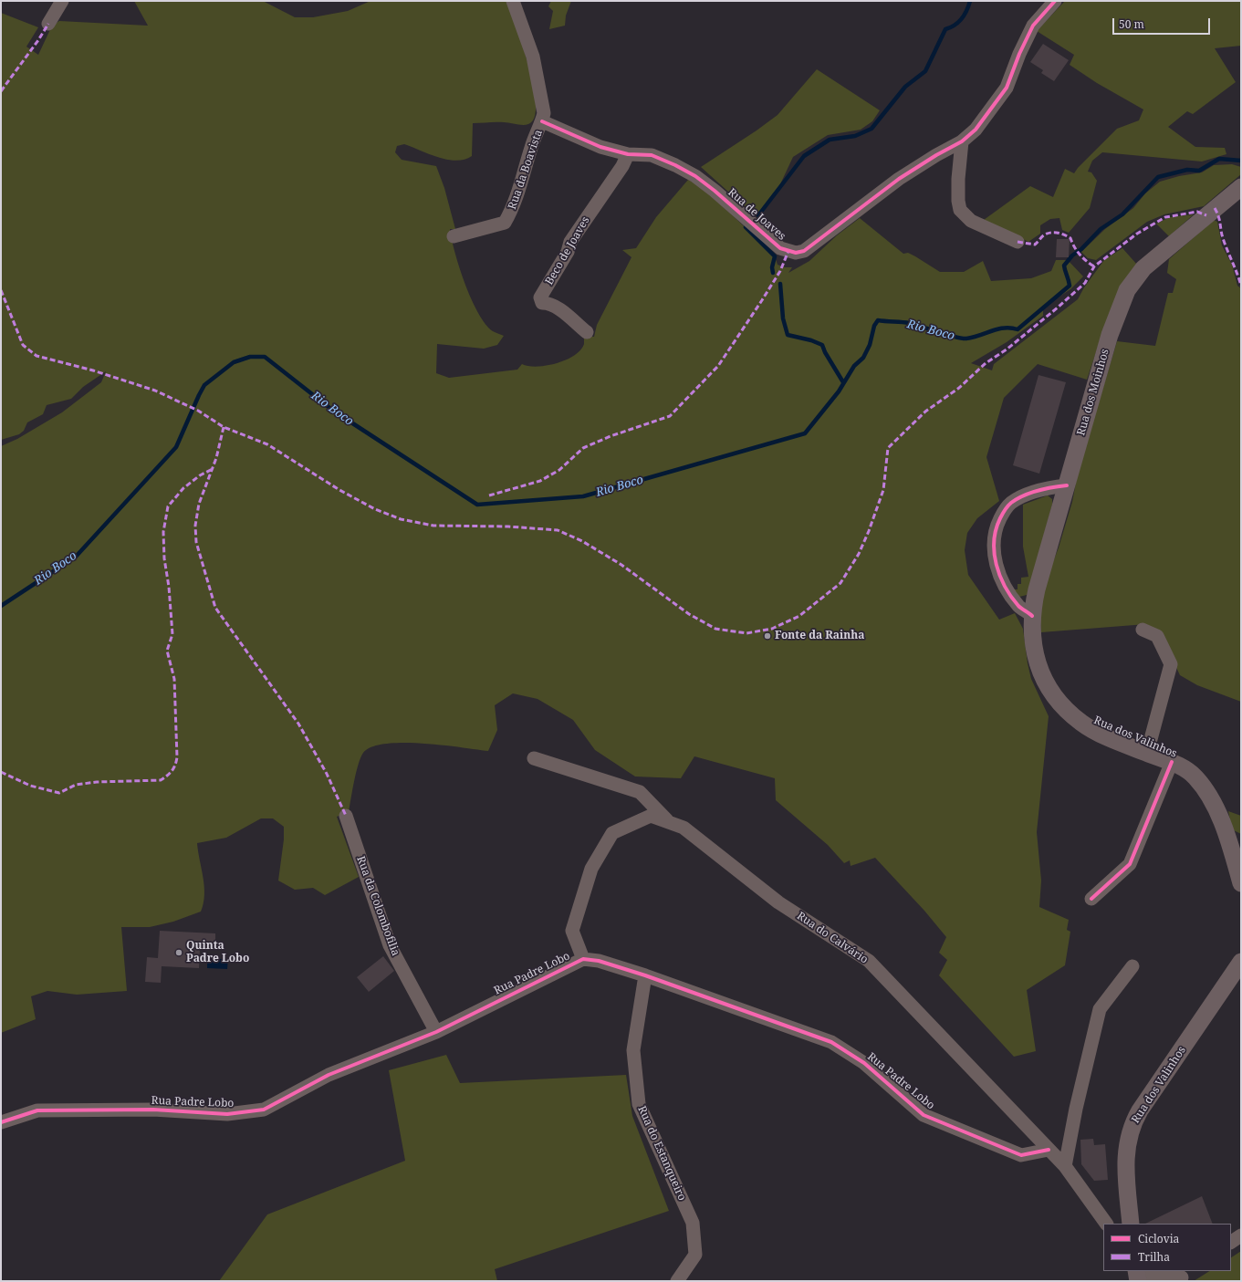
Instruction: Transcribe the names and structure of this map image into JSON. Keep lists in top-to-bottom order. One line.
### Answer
{"streets":{"main road":["Rua dos Moinhos","Rua dos Valinhos"],"street":["Rua da Boavista","Rua de Joaves","Beco de Joaves","Rua da Colombofilia","Rua do Calvário","Rua Padre Lobo","Rua do Estanqueiro"]},"crossings":[["Rua da Boavista","Rua de Joaves"],["Rua de Joaves","Beco de Joaves"],["Rua dos Moinhos","Rua dos Valinhos"],["Rua da Colombofilia","Rua Padre Lobo"],["Rua do Calvário","Rua Padre Lobo"],["Rua Padre Lobo","Rua do Estanqueiro"]],"water":["Rio Boco"],"places":["Fonte da Rainha","Quinta Padre Lobo"],"legend":["Ciclovia","Trilha"],"scale_bar":"50 m"}
